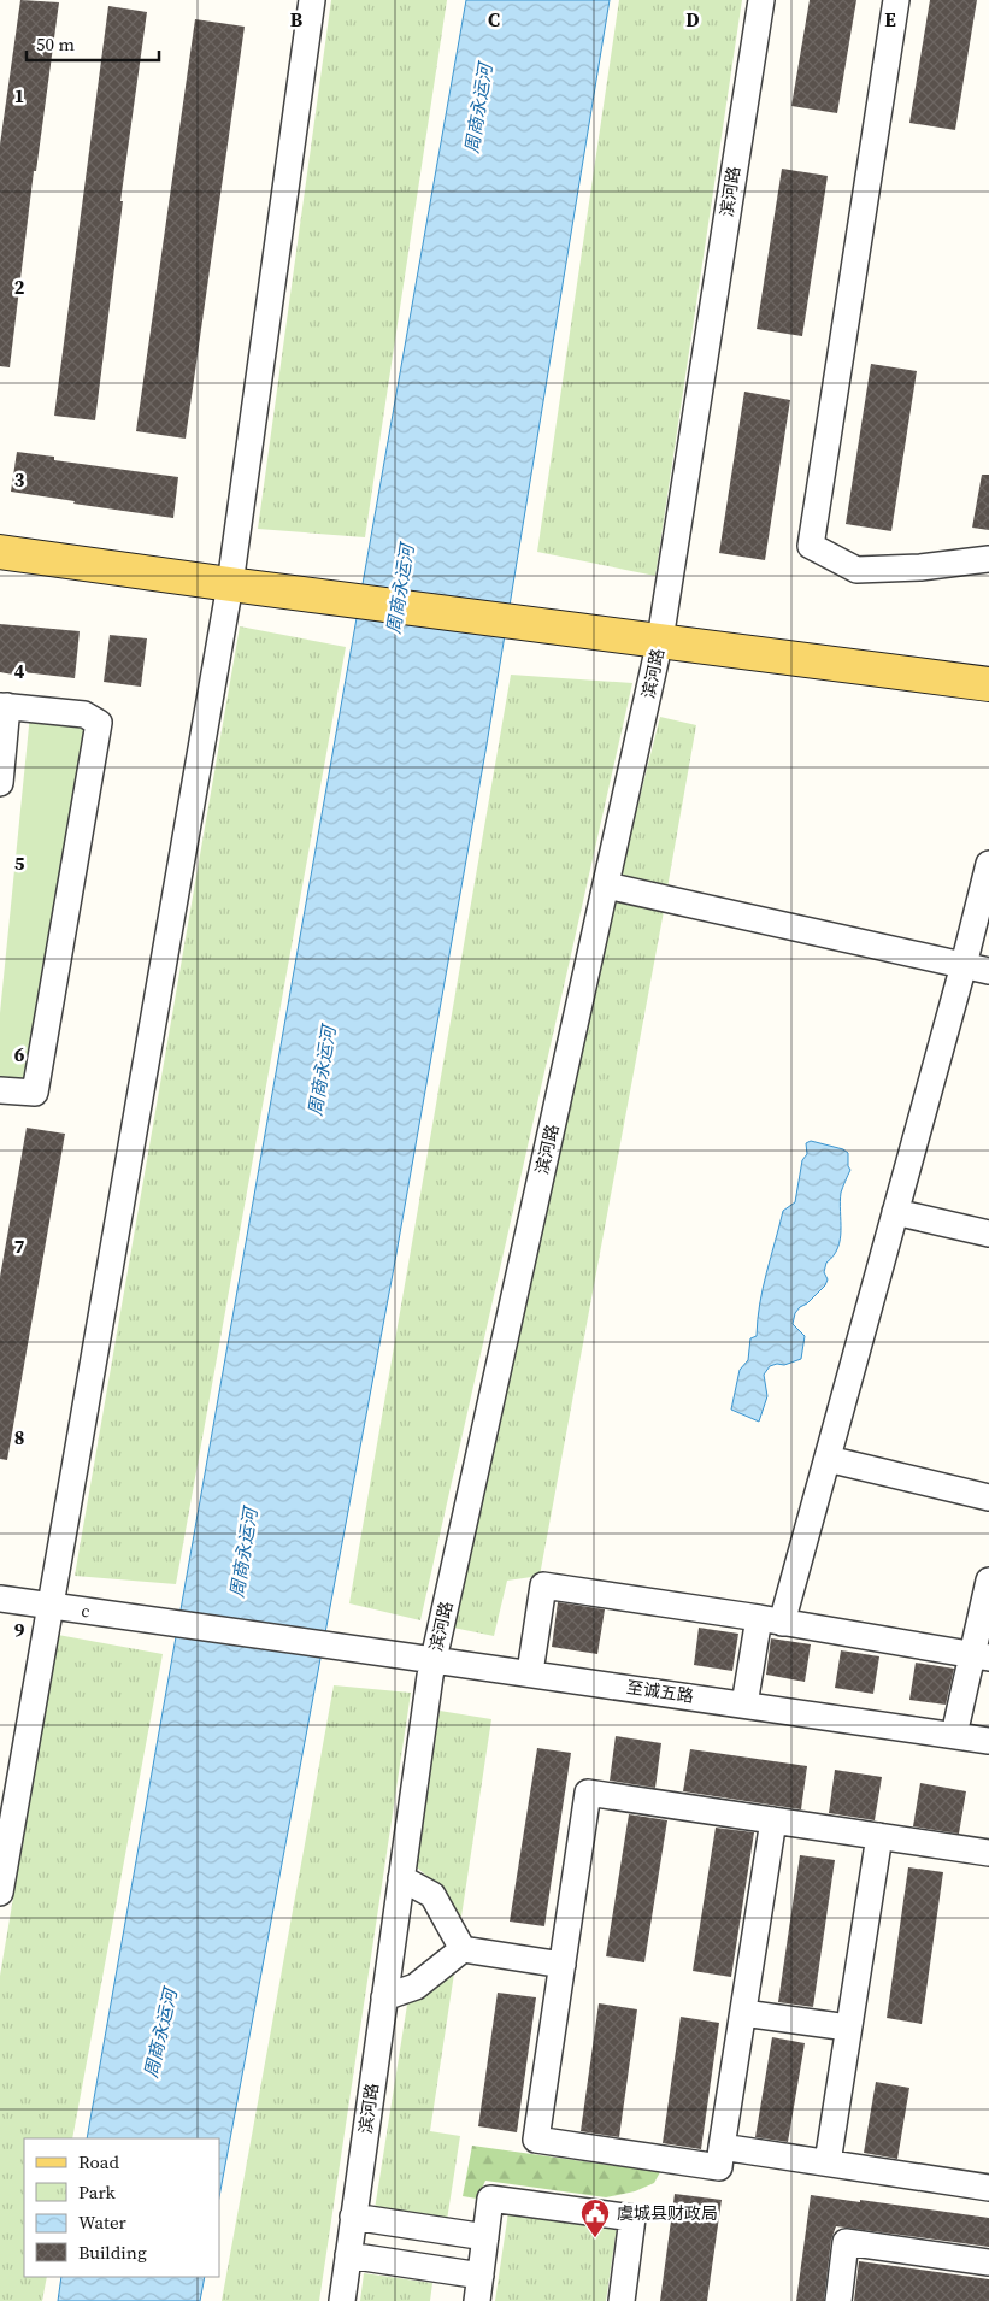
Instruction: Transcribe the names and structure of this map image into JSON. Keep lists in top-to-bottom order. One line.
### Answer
{"streets":{"street":["滨河路","c","至诚五路"]},"crossings":[["滨河路","至诚五路"],["c","至诚五路"]],"water":["周商永运河"],"places":{"public building":["虞城县财政局"]},"legend":["Road","Park","Water","Building"],"scale_bar":"50 m","grid":{"columns":["B","C","D","E"],"rows":["1","2","3","4","5","6","7","8","9"]}}
